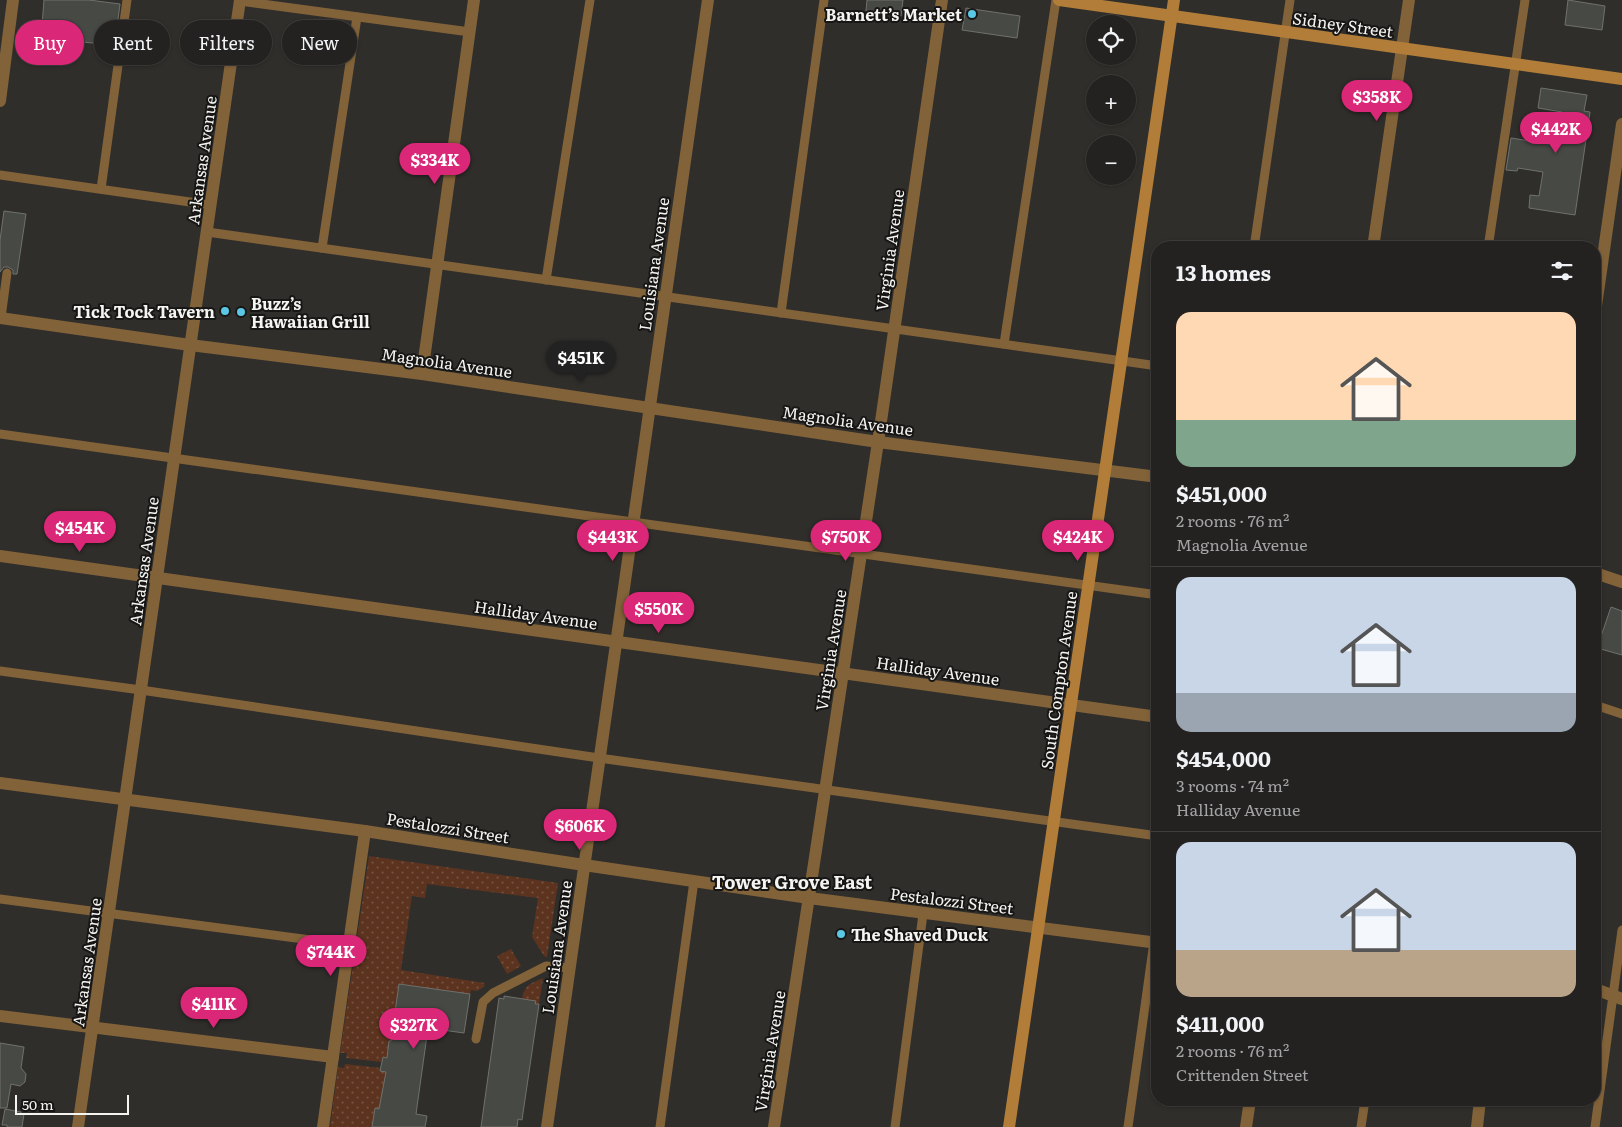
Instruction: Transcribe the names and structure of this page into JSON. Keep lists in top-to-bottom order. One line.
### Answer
{"streets":{"main road":["Sidney Street","South Compton Avenue"],"street":["Arkansas Avenue","Virginia Avenue","Louisiana Avenue","Magnolia Avenue","Halliday Avenue","Pestalozzi Street"]},"crossings":[["Sidney Street","South Compton Avenue"],["Arkansas Avenue","Magnolia Avenue"],["Arkansas Avenue","Halliday Avenue"],["Arkansas Avenue","Pestalozzi Street"],["Virginia Avenue","Magnolia Avenue"],["Virginia Avenue","Halliday Avenue"],["Virginia Avenue","Pestalozzi Street"],["Louisiana Avenue","Magnolia Avenue"],["Louisiana Avenue","Halliday Avenue"],["Louisiana Avenue","Pestalozzi Street"],["Magnolia Avenue","South Compton Avenue"],["Halliday Avenue","South Compton Avenue"],["South Compton Avenue","Pestalozzi Street"]],"districts":["Tower Grove East"],"places":["Barnett’s Market","Tick Tock Tavern","Buzz’s Hawaiian Grill","The Shaved Duck"],"scale_bar":"50 m","page":{"map_buttons":["+","−"],"chip":["Buy","Rent","Filters","New"],"price":["$358K","$442K","$334K","$451K","$454K","$443K","$750K","$424K","$550K","$606K","$744K","$411K","$327K"],"heading":"13 homes","list":[{"name":"$451,000","note":"2 rooms · 76 m² · Magnolia Avenue"},{"name":"$454,000","note":"3 rooms · 74 m² · Halliday Avenue"},{"name":"$411,000","note":"2 rooms · 76 m² · Crittenden Street"}],"scale":"50 m"}}
